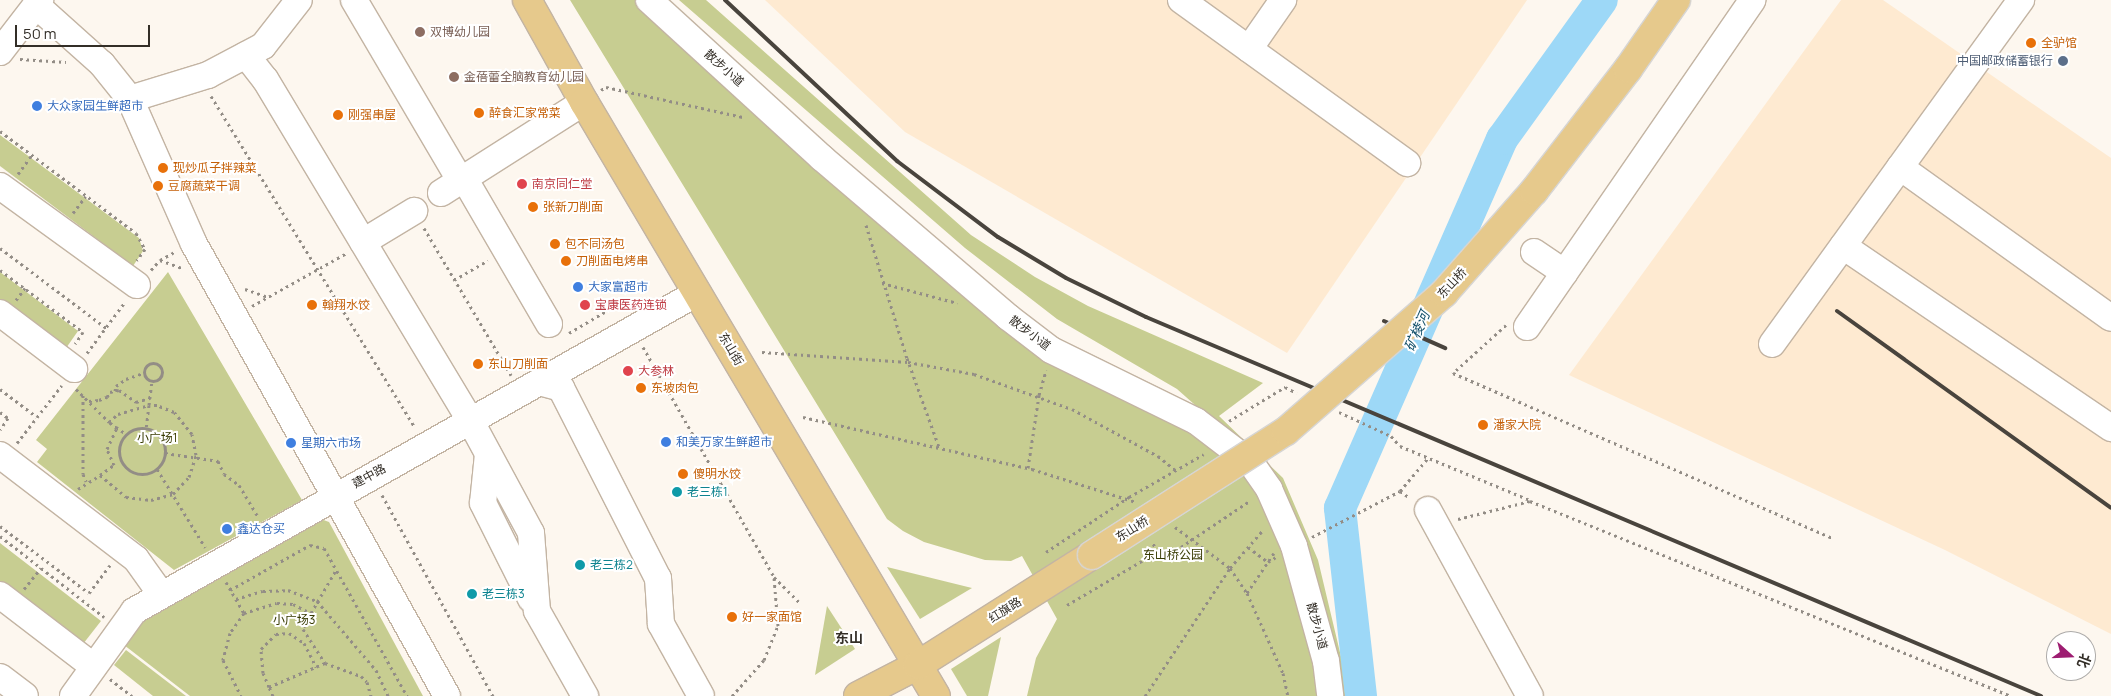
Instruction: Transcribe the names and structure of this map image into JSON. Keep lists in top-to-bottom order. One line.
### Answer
{"streets":{"main road":["东山桥","东山街","红旗路"],"street":["散步小道","建中路"]},"crossings":[["东山桥","红旗路"],["东山街","建中路"],["东山街","红旗路"]],"districts":["东山"],"water":["矿棱河"],"parks":["小广场1","东山桥公园","小广场3"],"places":["双博幼儿园","全驴馆","中国邮政储蓄银行","金蓓蕾全脑教育幼儿园","大众家园生鲜超市","醉食汇家常菜","刚强串屋","现炒瓜子拌辣菜","南京同仁堂","豆腐蔬菜干调","张新刀削面","包不同汤包","刀削面电烤串","大家富超市","翰翔水饺","宝康医药连锁","东山刀削面","大参林","东坡肉包","潘家大院","和美万家生鲜超市","星期六市场","傻明水饺","老三栋1","鑫达仓买","老三栋2","老三栋3","好一家面馆"],"scale_bar":"50 m","north":"right"}
